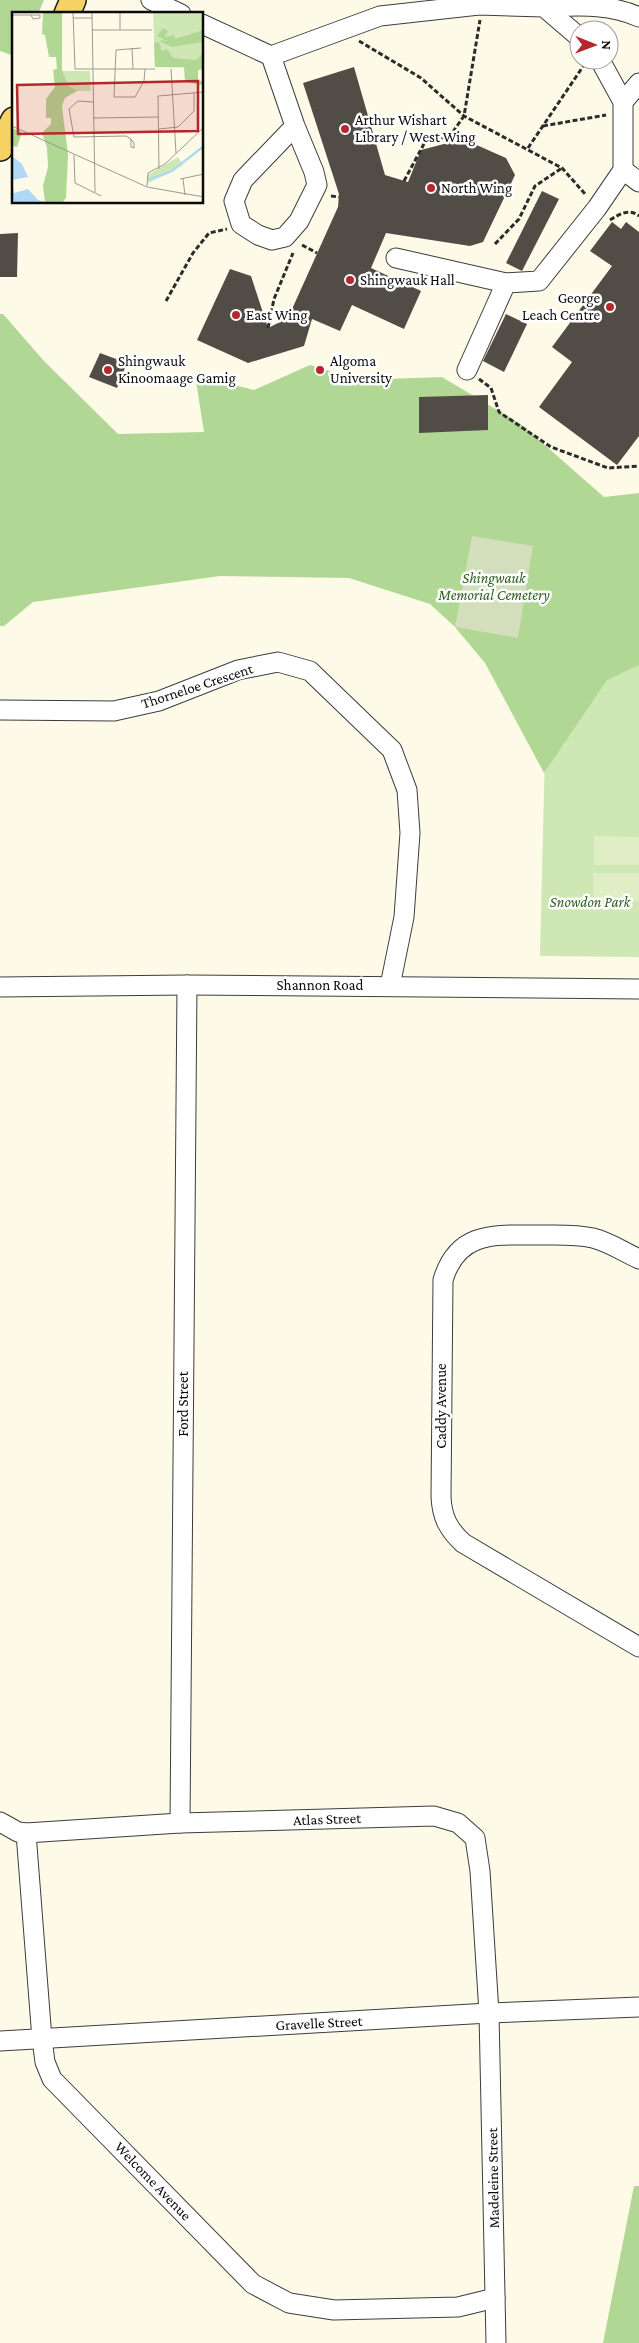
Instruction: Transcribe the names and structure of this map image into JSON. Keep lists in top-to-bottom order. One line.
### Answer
{"streets":{"street":["Thorneloe Crescent","Shannon Road","Ford Street","Caddy Avenue","Atlas Street","Gravelle Street","Madeleine Street","Welcome Avenue"]},"crossings":[["Thorneloe Crescent","Shannon Road"],["Shannon Road","Ford Street"],["Ford Street","Atlas Street"],["Atlas Street","Gravelle Street"],["Atlas Street","Madeleine Street"],["Atlas Street","Welcome Avenue"],["Gravelle Street","Madeleine Street"],["Gravelle Street","Welcome Avenue"],["Madeleine Street","Welcome Avenue"]],"parks":["Shingwauk Memorial Cemetery","Snowdon Park"],"places":["Arthur Wishart Library / West Wing","North Wing","Shingwauk Hall","George Leach Centre","East Wing","Shingwauk Kinoomaage Gamig","Algoma University"],"north":"right"}
